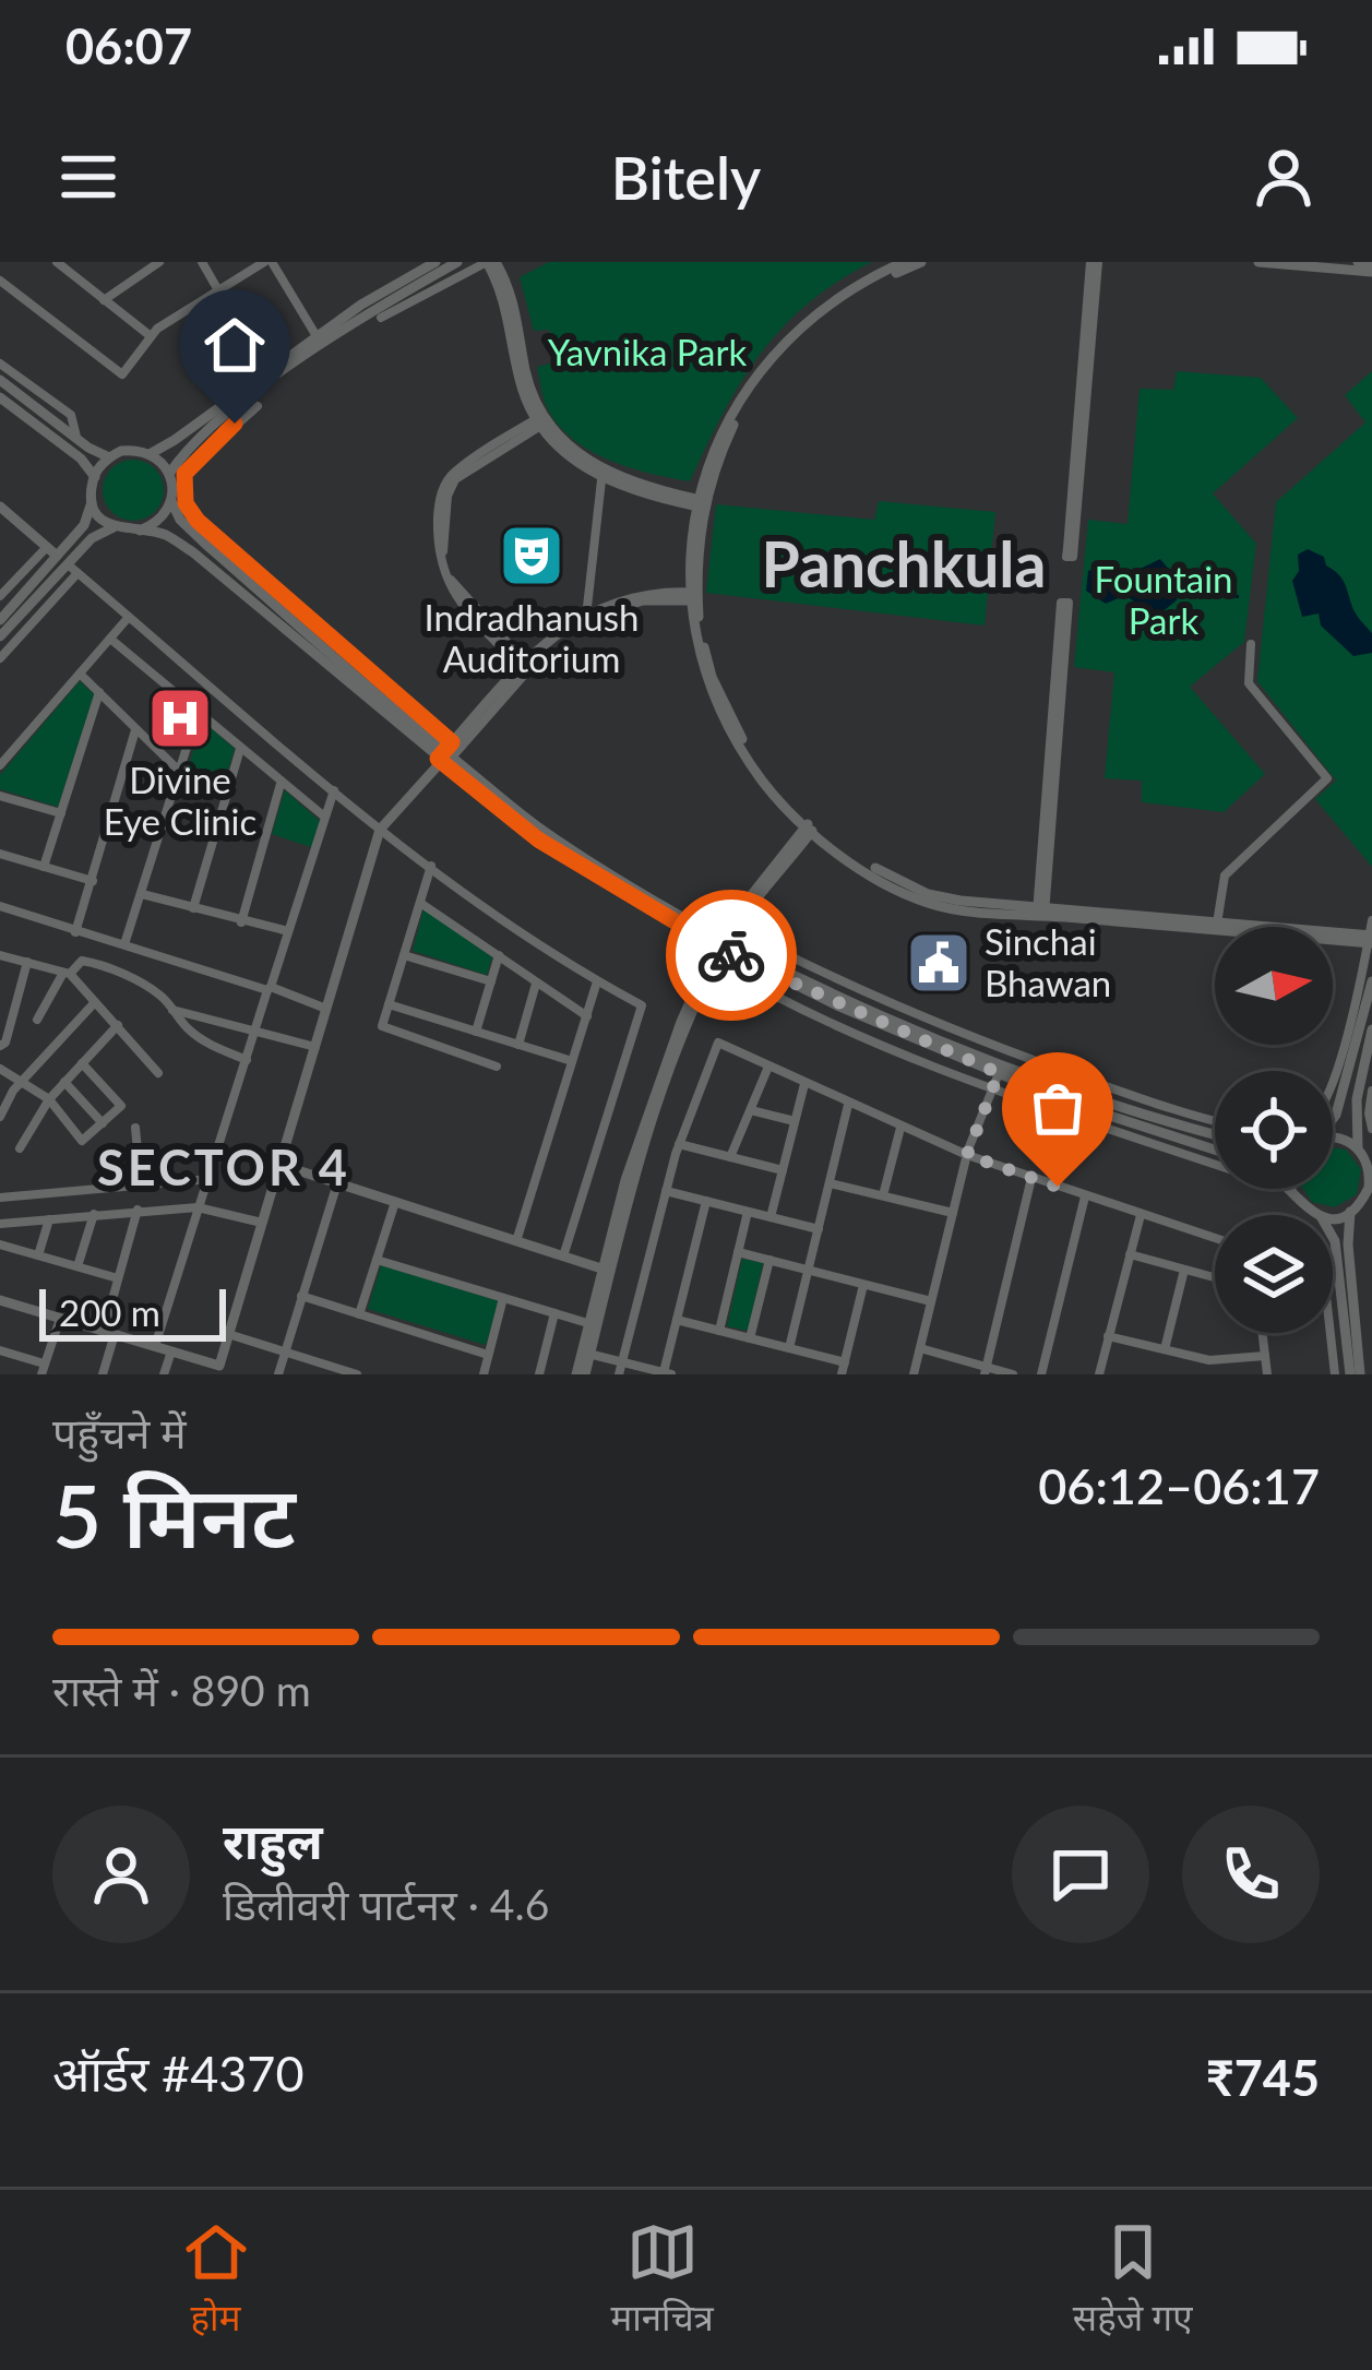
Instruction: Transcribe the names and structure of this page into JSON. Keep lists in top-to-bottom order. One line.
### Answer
{"districts":["Panchkula","SECTOR 4"],"parks":["Yavnika Park","Fountain Park"],"places":{"theatre":["Indradhanush Auditorium"],"hospital":["Divine Eye Clinic"],"public building":["Sinchai Bhawan"]},"scale_bar":"200 m","north":"right","page":{"status":"06:07","header":"Bitely","scale":"200 m","heading":["5 मिनट","पहुँचने में","06:12–06:17"],"panel":["राहुल","डिलीवरी पार्टनर · 4.6","ऑर्डर #4370","₹745"],"bar":"रास्ते में · 890 m","tabs":["होम","मानचित्र","सहेजे गए"]}}
